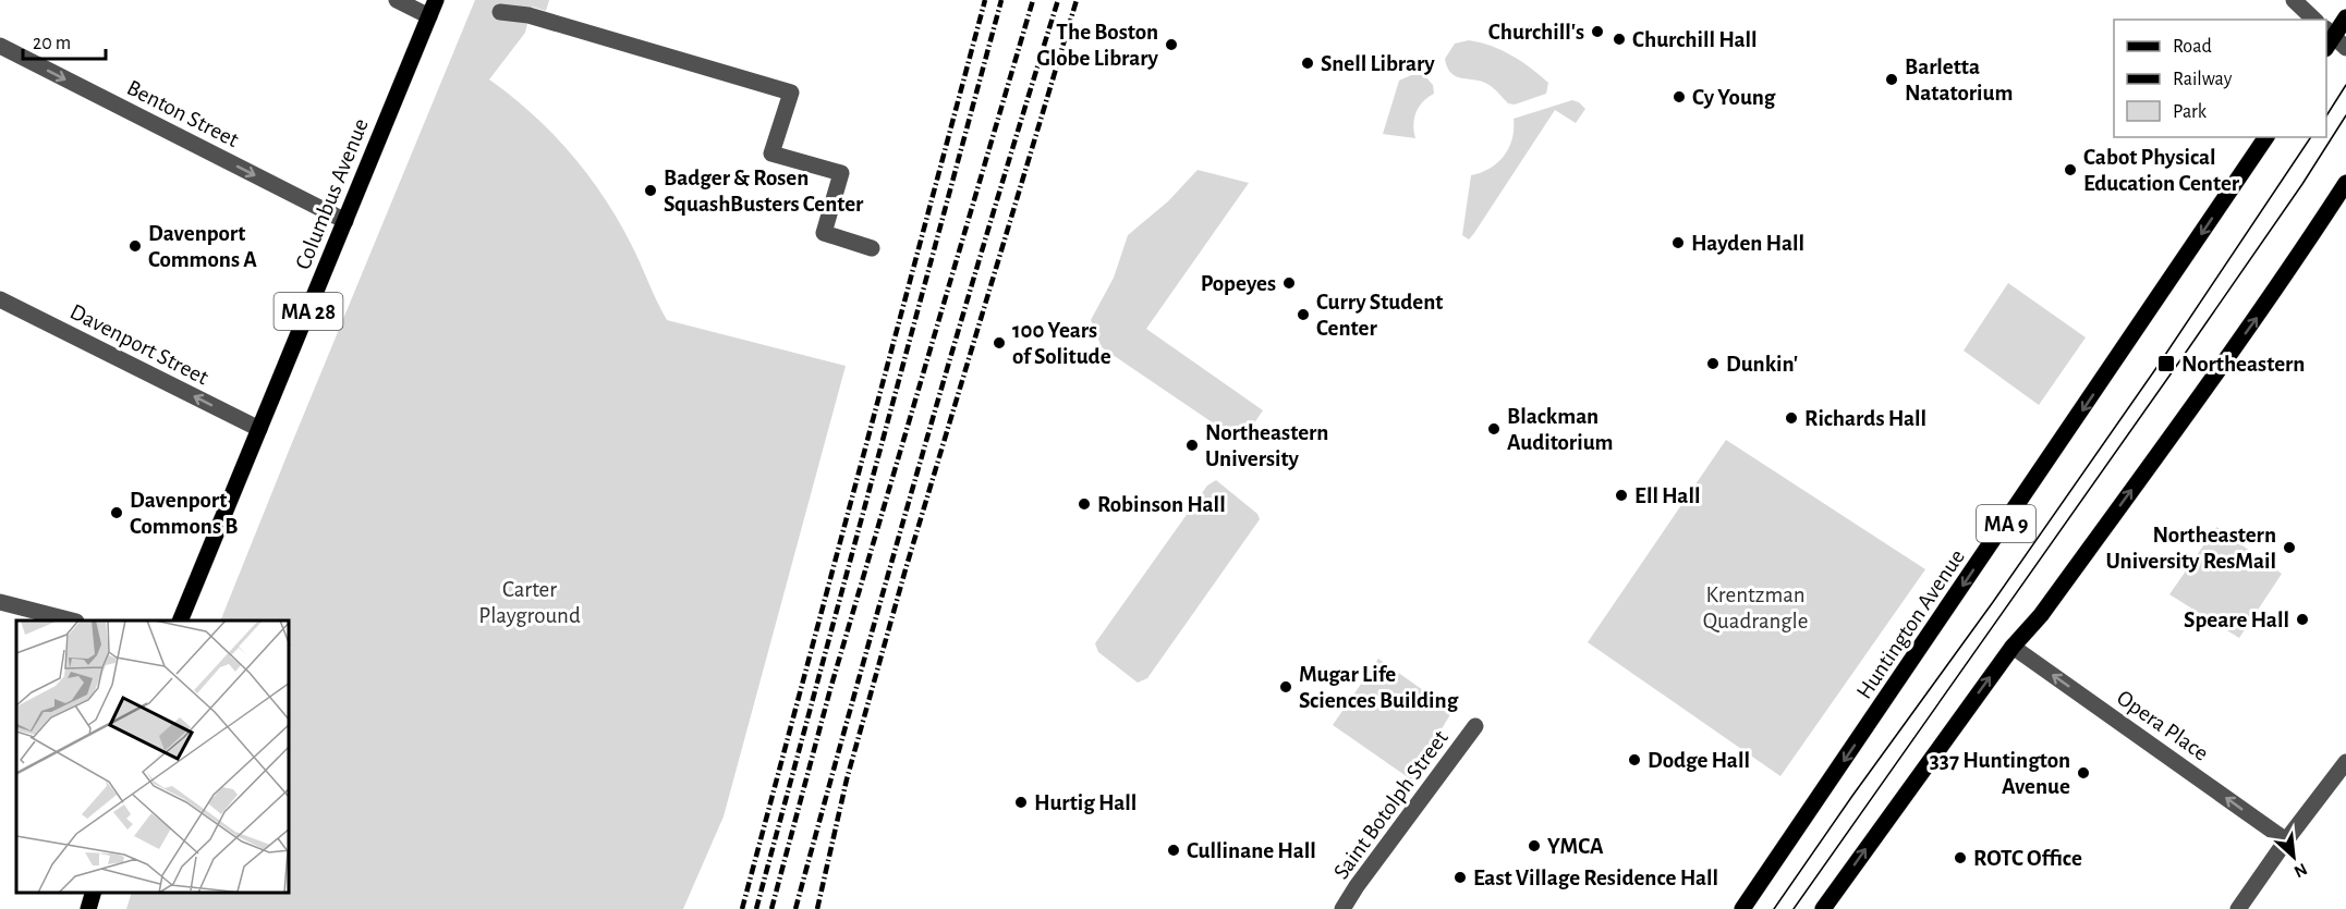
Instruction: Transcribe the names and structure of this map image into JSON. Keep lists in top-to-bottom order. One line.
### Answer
{"streets":{"main road":["Columbus Avenue","MA 28","MA 9","Huntington Avenue"],"street":["Benton Street","Davenport Street","Opera Place","Saint Botolph Street"]},"crossings":[["Benton Street","Columbus Avenue"],["Columbus Avenue","Davenport Street"]],"one_way":["Benton Street","Davenport Street","Opera Place"],"parks":["Carter Playground","Krentzman Quadrangle"],"places":{"other":["Churchill's","Churchill Hall","The Boston Globe Library","Snell Library","Barletta Natatorium","Cy Young","Cabot Physical Education Center","Badger & Rosen SquashBusters Center","Hayden Hall","Davenport Commons A","Popeyes","Curry Student Center","100 Years of Solitude","Dunkin'","Richards Hall","Blackman Auditorium","Northeastern University","Ell Hall","Robinson Hall","Davenport Commons B","Northeastern University ResMail","Speare Hall","Mugar Life Sciences Building","Dodge Hall","337 Huntington Avenue","Hurtig Hall","YMCA","Cullinane Hall","ROTC Office","East Village Residence Hall"],"transit":["Northeastern"]},"legend":["Road","Railway","Park"],"scale_bar":"20 m","north":"bottom right"}
